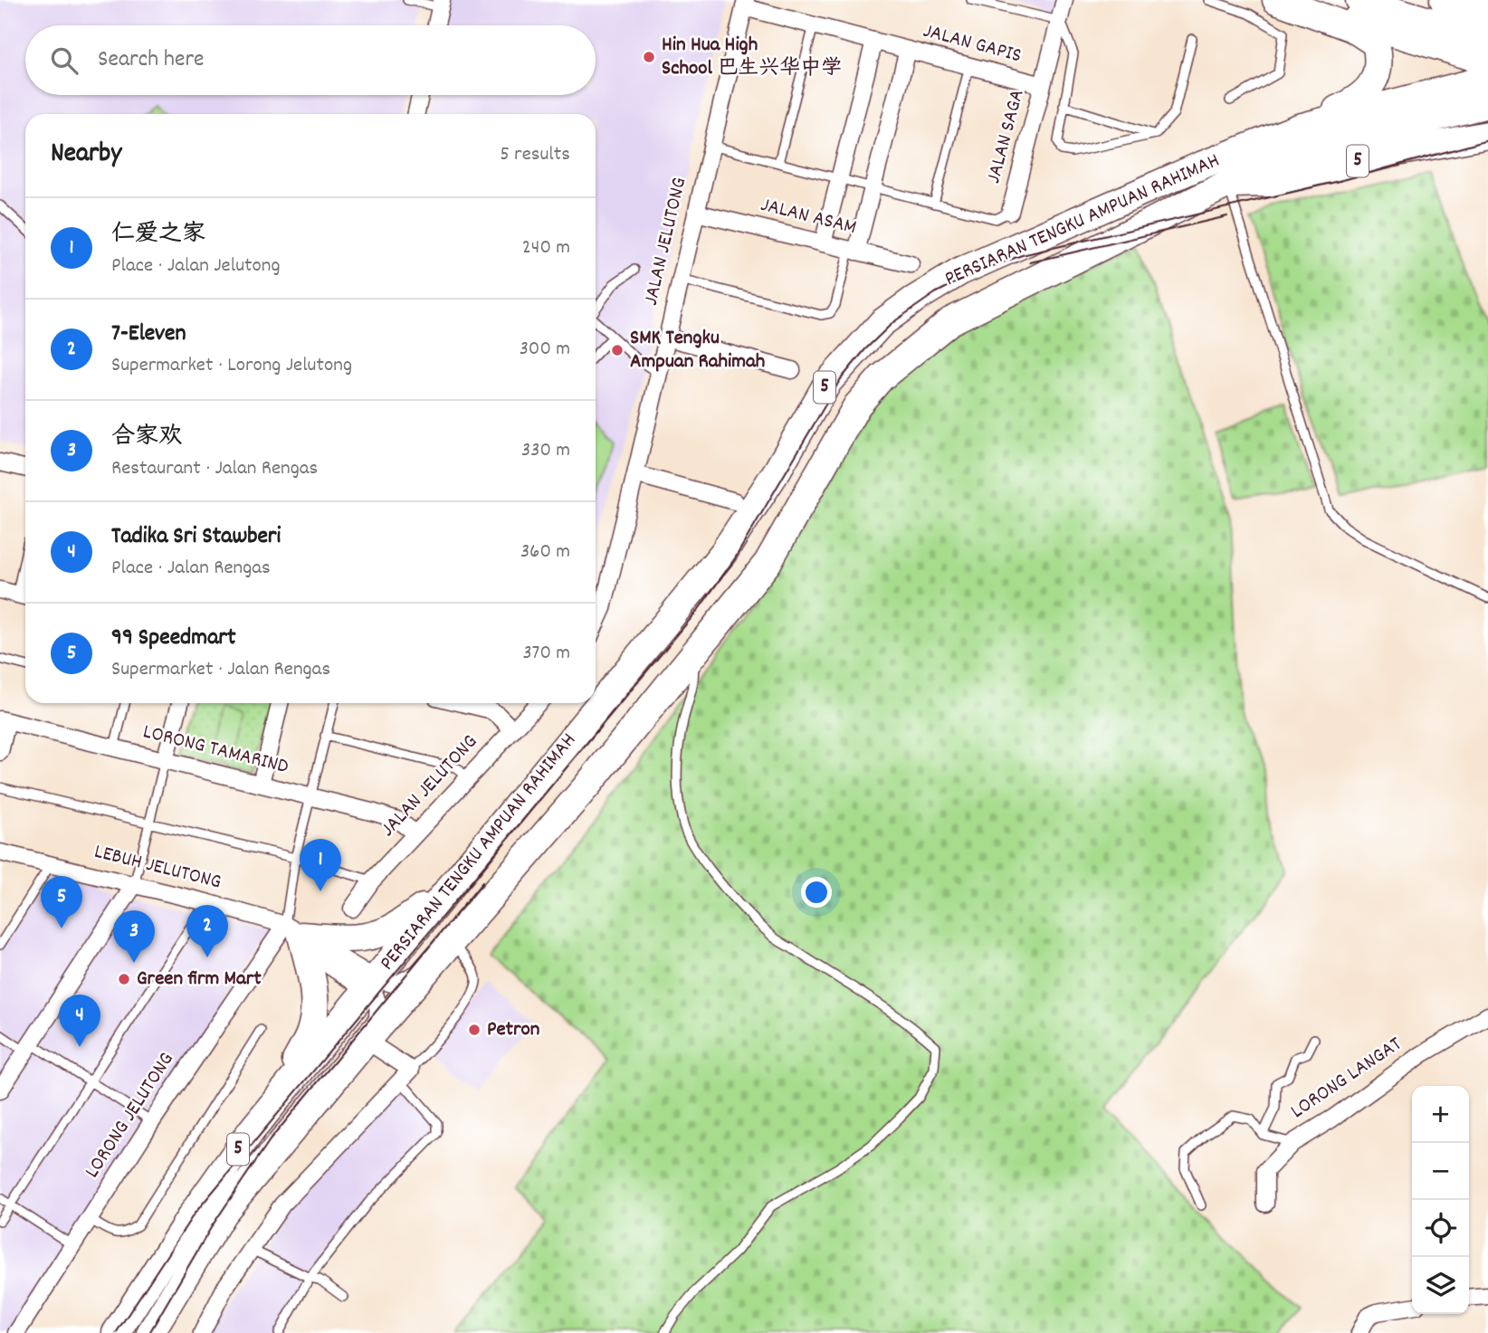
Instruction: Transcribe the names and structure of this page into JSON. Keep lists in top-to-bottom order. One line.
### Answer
{"streets":{"highway":["5","PERSIARAN TENGKU AMPUAN RAHIMAH"],"street":["JALAN GAPIS","JALAN SAGA","JALAN ASAM","JALAN JELUTONG","LORONG TAMARIND","LEBUH JELUTONG","LORONG LANGAT","LORONG JELUTONG"]},"crossings":[["JALAN GAPIS","JALAN SAGA"],["JALAN GAPIS","JALAN JELUTONG"],["5","PERSIARAN TENGKU AMPUAN RAHIMAH"],["JALAN ASAM","JALAN JELUTONG"],["PERSIARAN TENGKU AMPUAN RAHIMAH","LEBUH JELUTONG"],["JALAN JELUTONG","LORONG TAMARIND"],["LEBUH JELUTONG","LORONG JELUTONG"]],"places":["Hin Hua High School 巴生兴华中学","SMK Tengku Ampuan Rahimah","Green firm Mart","Petron"],"page":{"search":"Search here","heading":["Nearby","5 results"],"list":[{"mark":"1","name":"仁爱之家","note":"Place · Jalan Jelutong","value":"240 m"},{"mark":"2","name":"7-Eleven","note":"Supermarket · Lorong Jelutong","value":"300 m"},{"mark":"3","name":"合家欢","note":"Restaurant · Jalan Rengas","value":"330 m"},{"mark":"4","name":"Tadika Sri Stawberi","note":"Place · Jalan Rengas","value":"360 m"},{"mark":"5","name":"99 Speedmart","note":"Supermarket · Jalan Rengas","value":"370 m"}],"pins":["1","5","2","3","4"],"map_buttons":["+","−"]}}
